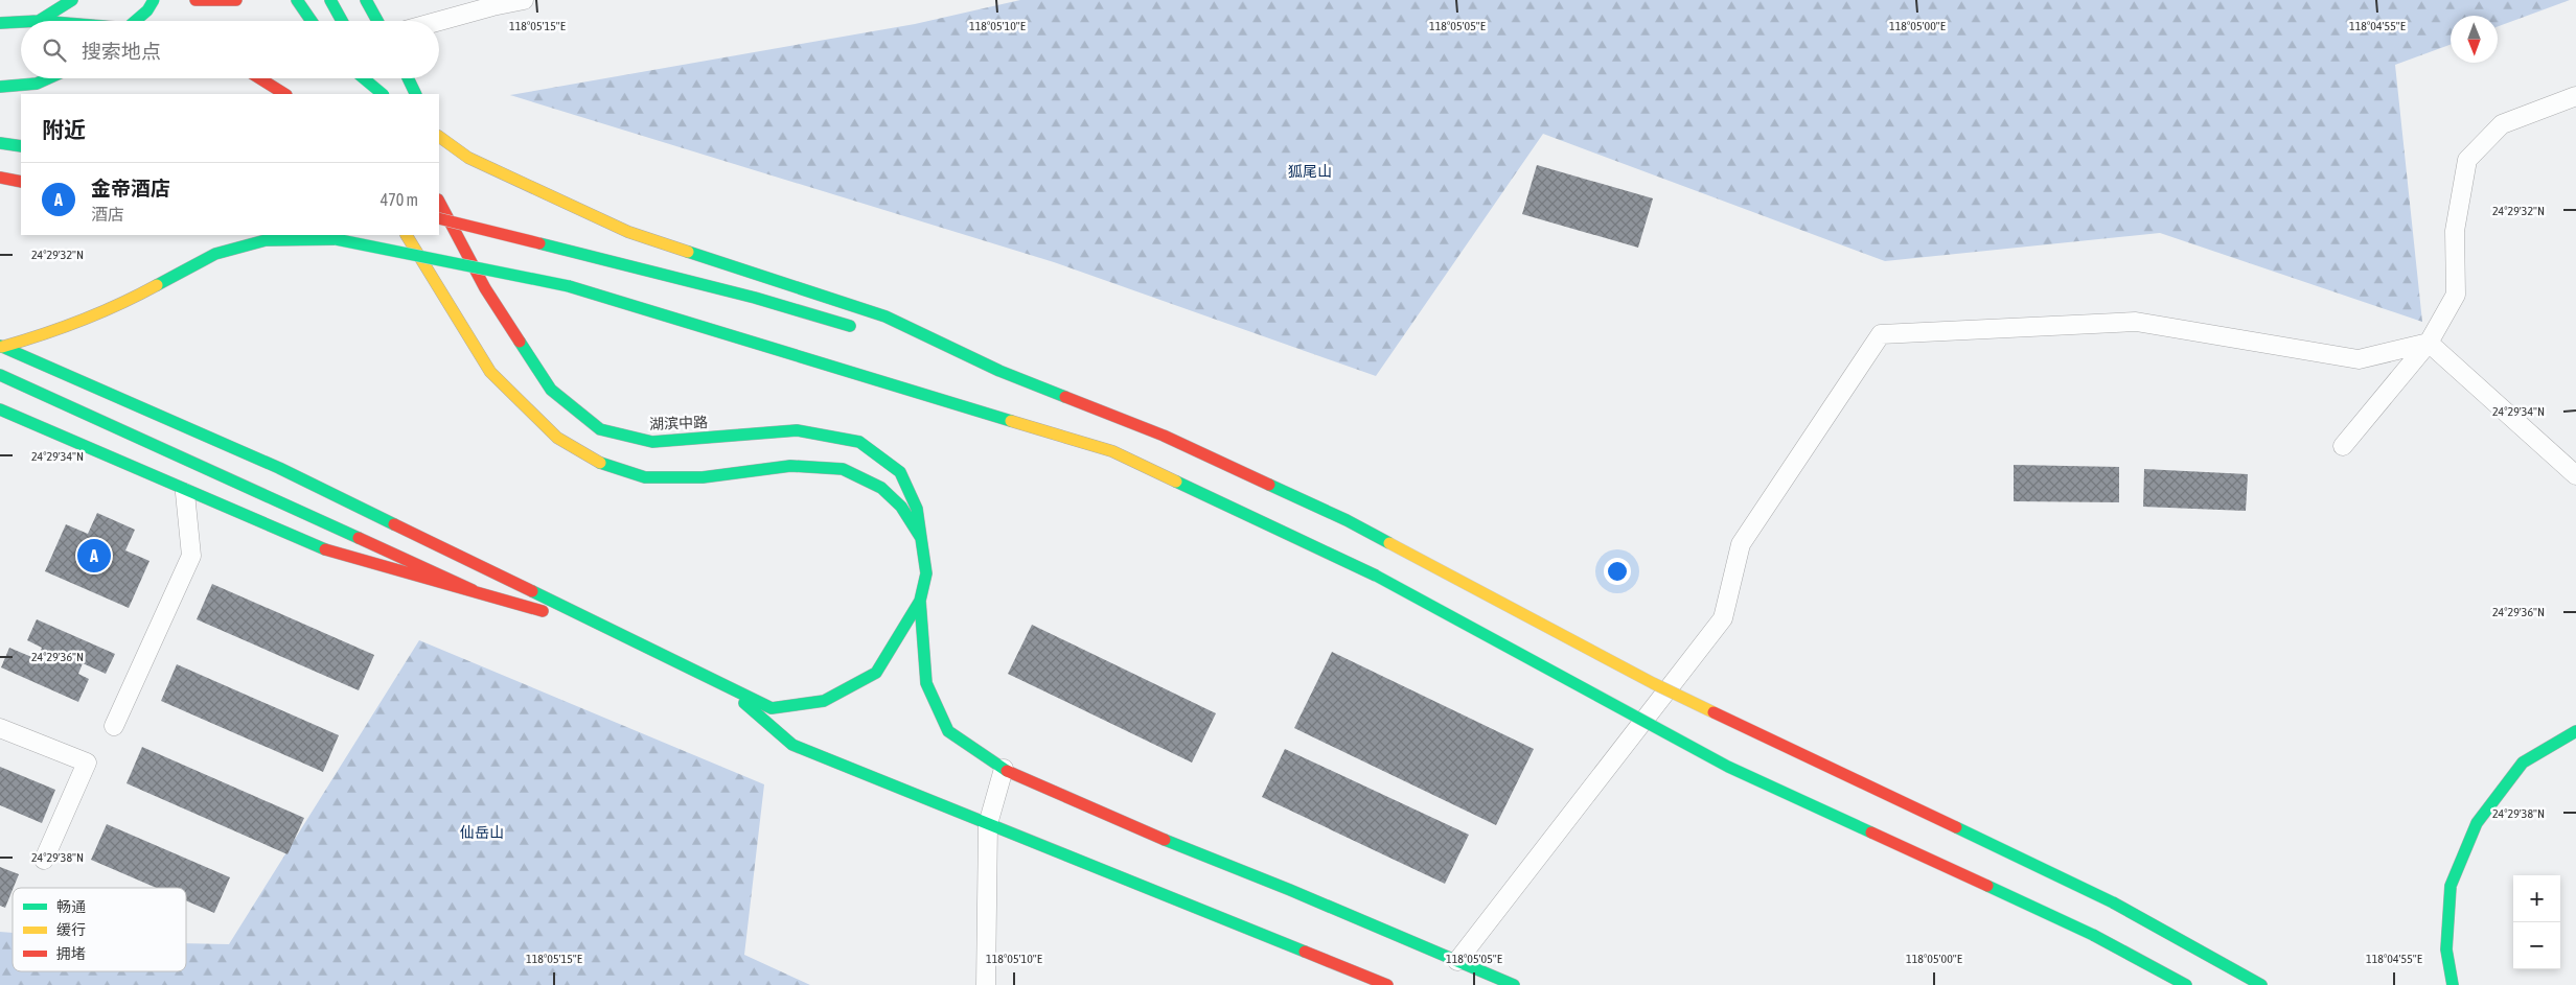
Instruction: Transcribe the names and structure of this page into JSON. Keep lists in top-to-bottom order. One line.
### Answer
{"streets":{"main road":["湖滨中路"]},"parks":["狐尾山","仙岳山"],"legend":["畅通","缓行","拥堵"],"north":"bottom","page":{"search":"搜索地点","heading":"附近","list":[{"mark":"A","name":"金帝酒店","note":"酒店","value":"470 m"}],"pins":"A","map_buttons":["+","−"]},"coordinates":["118°05'15\"E","118°05'10\"E","118°05'05\"E","118°05'00\"E","118°04'55\"E","24°29'32\"N","24°29'34\"N","24°29'36\"N","24°29'38\"N"]}
